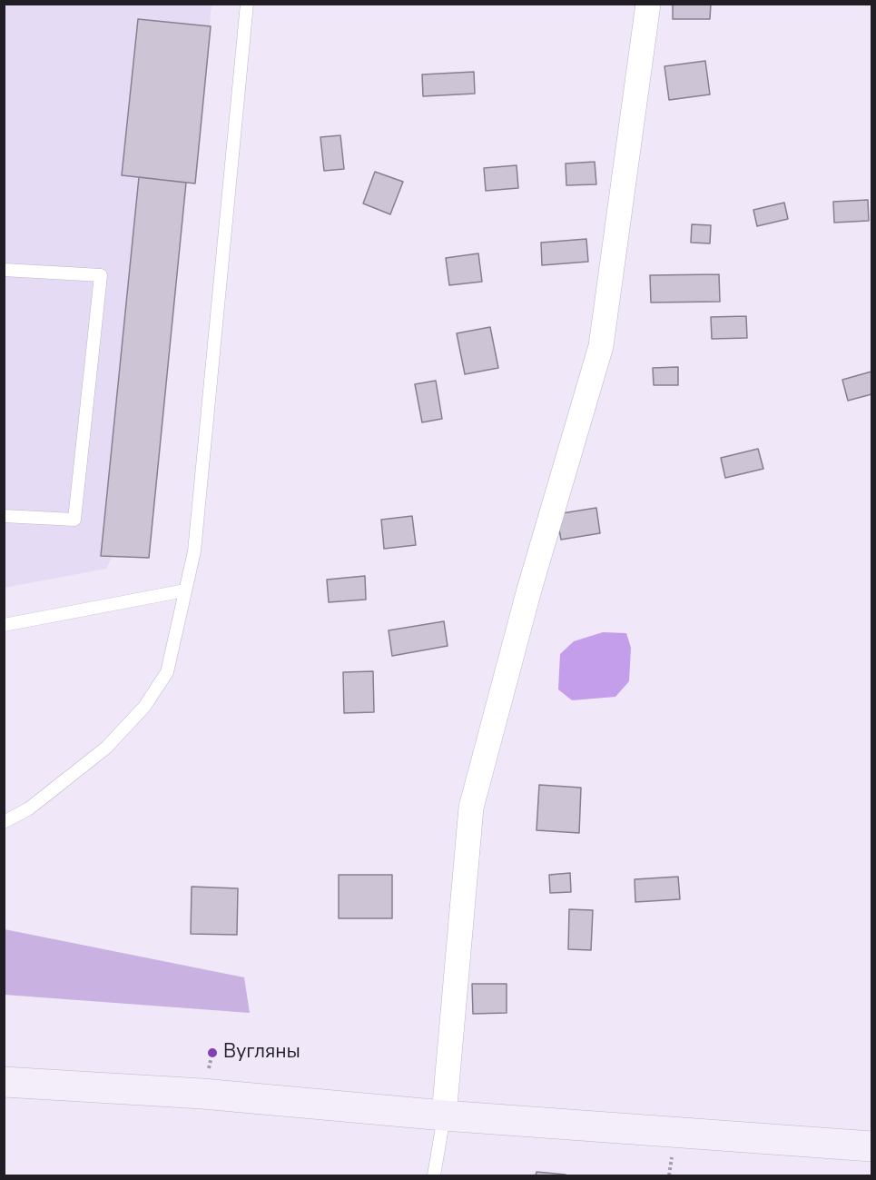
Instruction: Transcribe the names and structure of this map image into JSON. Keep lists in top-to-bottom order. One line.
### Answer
{"places":["Вугляны"]}
